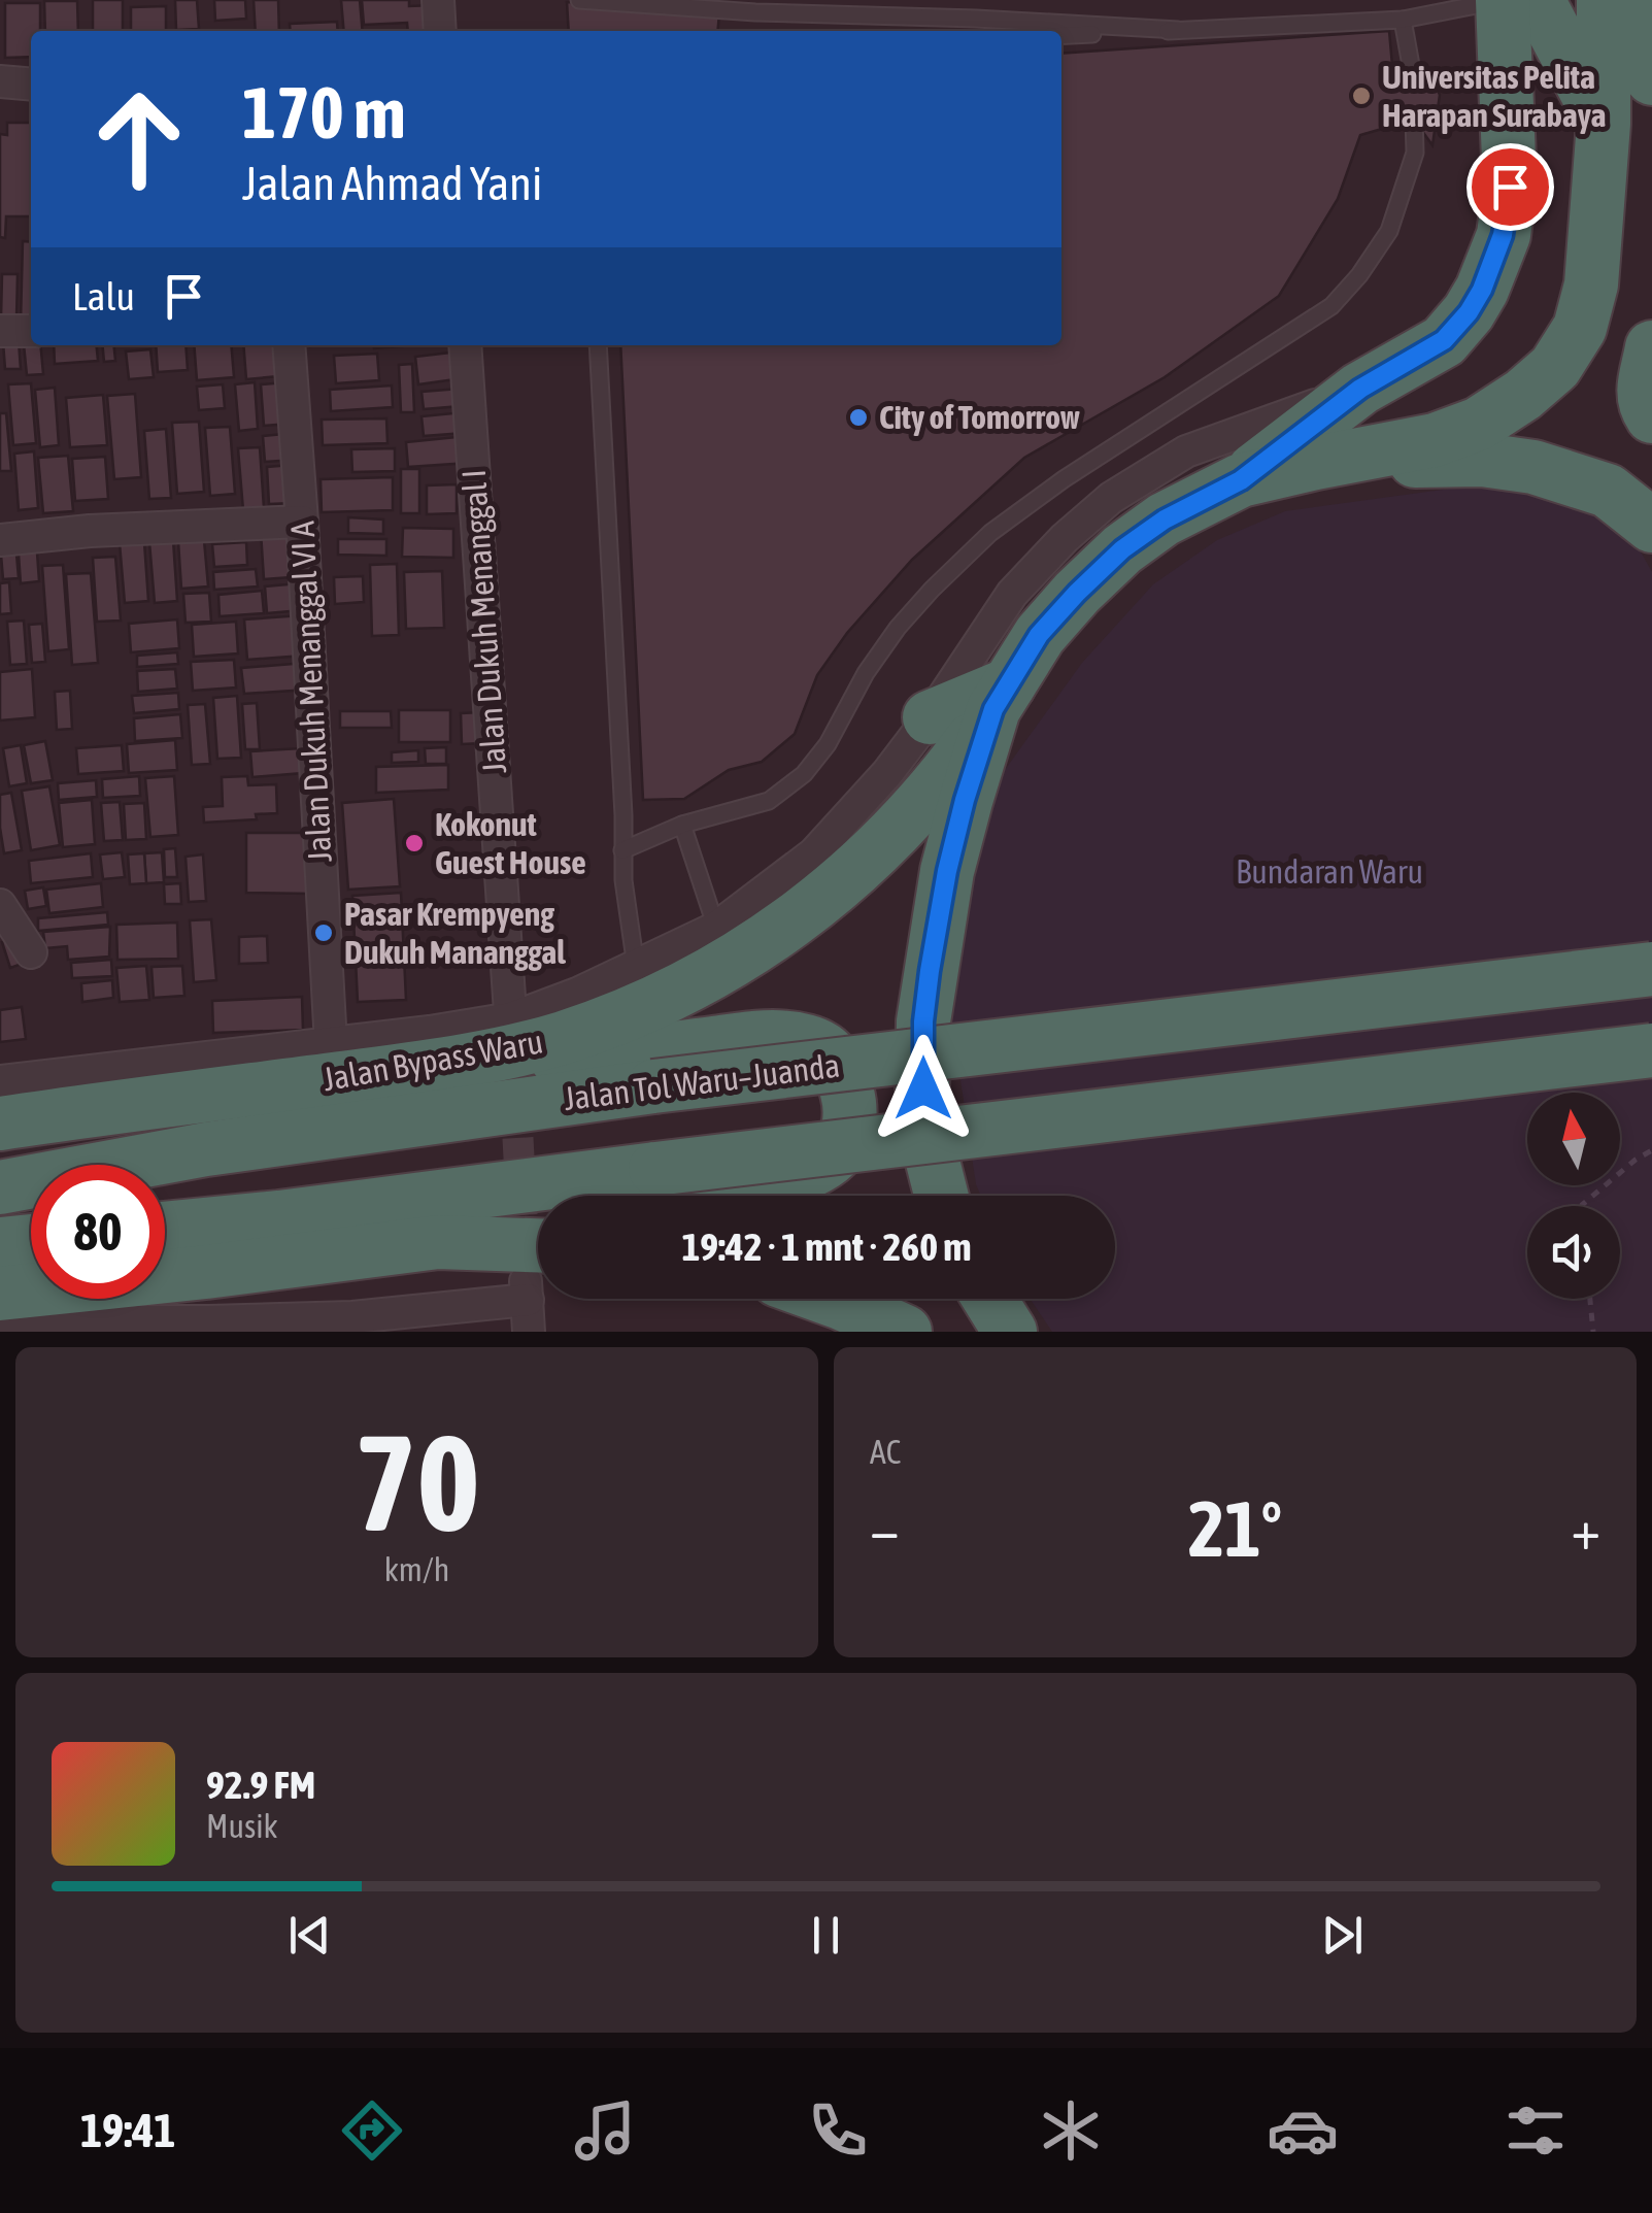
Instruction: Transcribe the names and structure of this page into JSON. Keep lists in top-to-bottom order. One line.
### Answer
{"streets":{"highway":["Jalan Bypass Waru","Jalan Tol Waru–Juanda"],"street":["Jalan Dukuh Menanggal I","Jalan Dukuh Menanggal VI A"]},"crossings":[["Jalan Dukuh Menanggal I","Jalan Bypass Waru"]],"parks":["Bundaran Waru"],"places":["Universitas Pelita Harapan Surabaya","City of Tomorrow","Kokonut Guest House","Pasar Krempyeng Dukuh Mananggal"],"north":"top","page":{"turn":["170 m","Jalan Ahmad Yani"],"then":"Lalu","limit":"80","trip":"19:42 · 1 mnt · 260 m","tile":[["70","km/h"],"AC"],"heat":["−","21°","+"],"song":["92.9 FM","Musik"],"tabs":"19:41"}}
